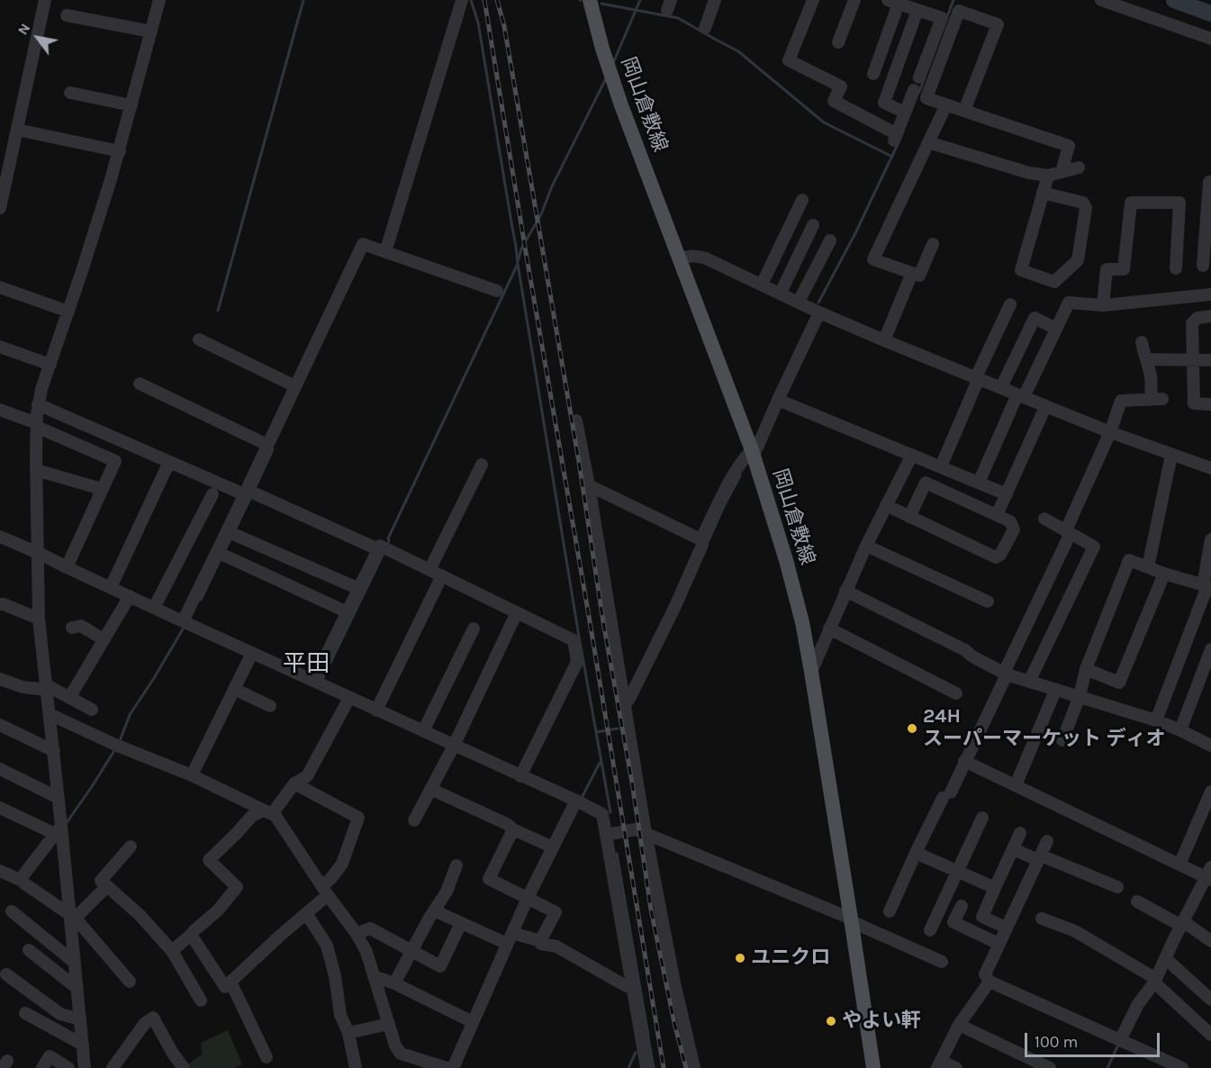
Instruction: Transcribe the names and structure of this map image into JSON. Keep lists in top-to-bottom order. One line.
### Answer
{"streets":{"main road":["岡山倉敷線"]},"districts":["平田"],"places":["24H スーパーマーケット ディオ","ユニクロ","やよい軒"],"scale_bar":"100 m","north":"top left"}
